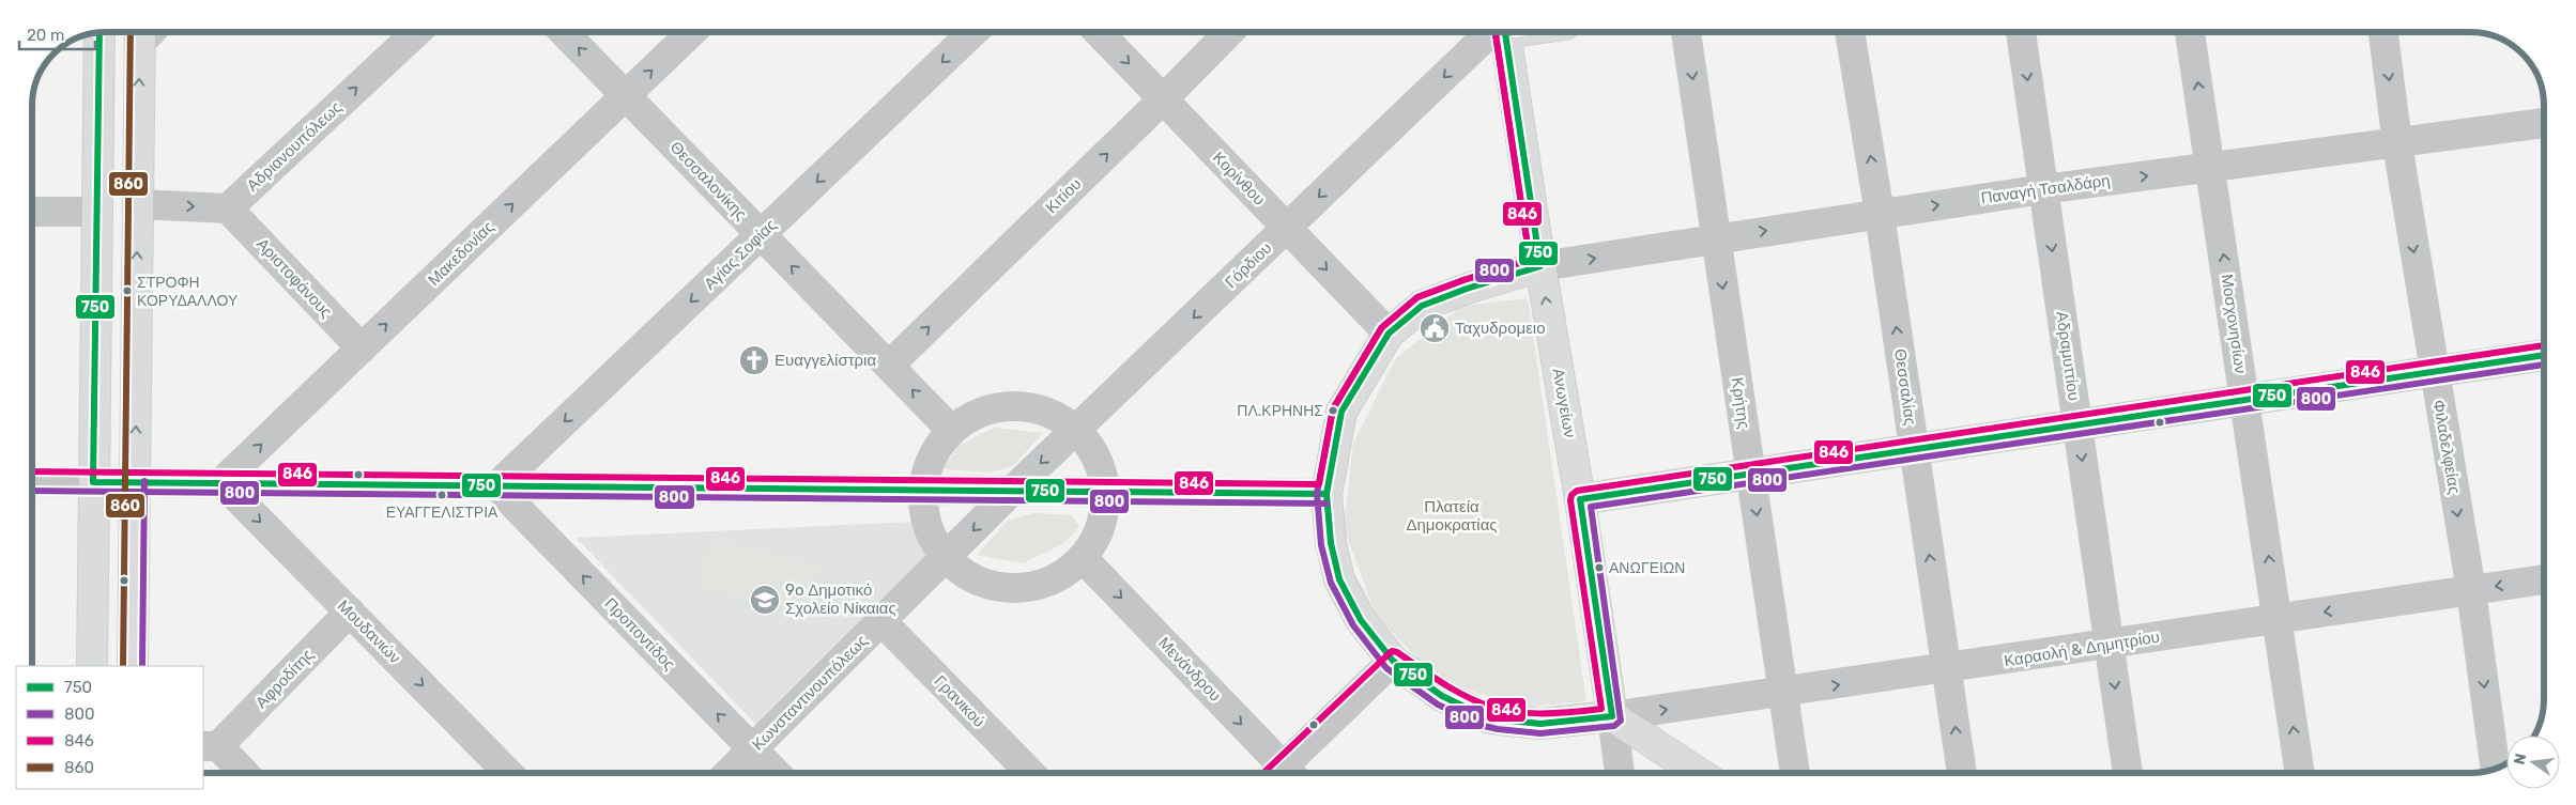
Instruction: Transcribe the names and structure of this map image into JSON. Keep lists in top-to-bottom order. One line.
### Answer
{"streets":{"main road":["Ανωγείων"],"street":["Αδριανουπόλεως","Κορίνθου","Θεσσαλονίκης","Παναγή Τσαλδάρη","Κιτίου","Μακεδονίας","Αγίας Σοφίας","Γόρδιου","Αριστοφάνους","Μοσχονησίων","Αδραμυττίου","Θεσσαλίας","Κρήτης","Φιλαδελφείας","Μουδανιών","Προποντίδος","Καραολή & Δημητρίου","Μενάνδρου","Αφροδίτης","Κωνσταντινουπόλεως","Γρανικού"]},"crossings":[["Αδριανουπόλεως","Αριστοφάνους"],["Κορίνθου","Κιτίου"],["Κορίνθου","Γόρδιου"],["Θεσσαλονίκης","Κιτίου"],["Θεσσαλονίκης","Μακεδονίας"],["Θεσσαλονίκης","Αγίας Σοφίας"],["Παναγή Τσαλδάρη","Μοσχονησίων"],["Παναγή Τσαλδάρη","Αδραμυττίου"],["Παναγή Τσαλδάρη","Θεσσαλίας"],["Παναγή Τσαλδάρη","Ανωγείων"],["Παναγή Τσαλδάρη","Κρήτης"],["Παναγή Τσαλδάρη","Φιλαδελφείας"],["Μακεδονίας","Αριστοφάνους"],["Μακεδονίας","Μουδανιών"],["Αγίας Σοφίας","Προποντίδος"],["Γόρδιου","Ανωγείων"],["Γόρδιου","Κωνσταντινουπόλεως"],["Μοσχονησίων","Καραολή & Δημητρίου"],["Αδραμυττίου","Καραολή & Δημητρίου"],["Θεσσαλίας","Καραολή & Δημητρίου"],["Ανωγείων","Καραολή & Δημητρίου"],["Κρήτης","Καραολή & Δημητρίου"],["Φιλαδελφείας","Καραολή & Δημητρίου"],["Μουδανιών","Αφροδίτης"],["Προποντίδος","Κωνσταντινουπόλεως"],["Κωνσταντινουπόλεως","Γρανικού"]],"one_way":["Αδριανουπόλεως","Κορίνθου","Θεσσαλονίκης","Παναγή Τσαλδάρη","Κιτίου","Μακεδονίας","Αγίας Σοφίας","Γόρδιου","Μοσχονησίων","Αδραμυττίου","Θεσσαλίας","Κρήτης","Φιλαδελφείας","Μουδανιών","Προποντίδος","Μενάνδρου"],"parks":["Πλατεία Δημοκρατίας"],"places":{"other":["ΣΤΡΟΦΗ ΚΟΡΥΔΑΛΛΟΥ","ΠΛ.ΚΡΗΝΗΣ","ΕΥΑΓΓΕΛΙΣΤΡΙΑ","ΑΝΩΓΕΙΩΝ"],"public building":["Ταχυδρομειο"],"church":["Ευαγγελίστρια"],"school or university":["9o Δημοτικό Σχολείο Νίκαιας"]},"lines":["transit line 750","transit line 800","transit line 846","transit line 860"],"legend":["750","800","846","860"],"scale_bar":"20 m","north":"left"}
